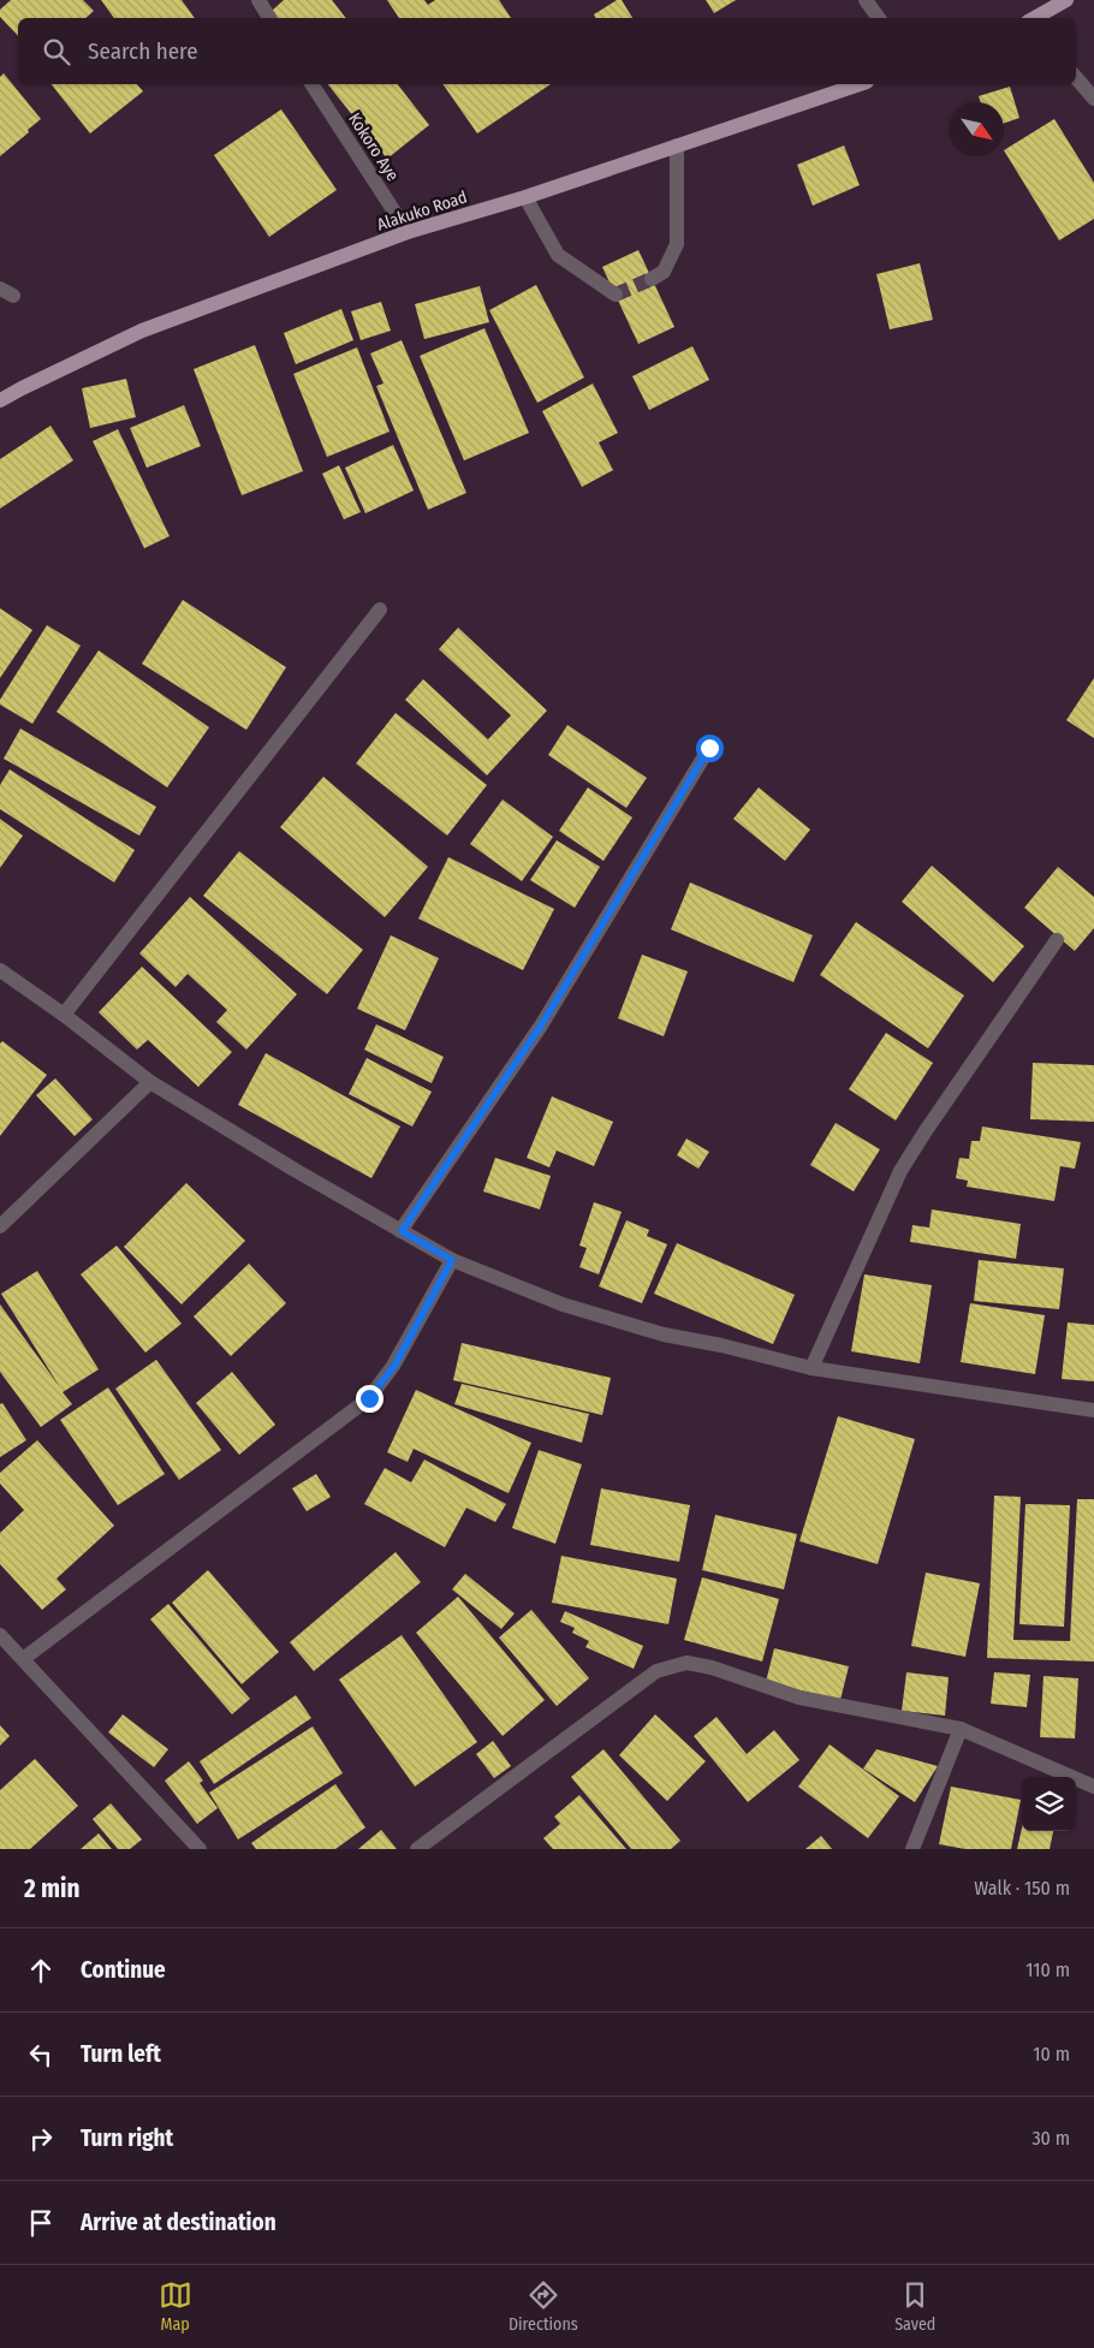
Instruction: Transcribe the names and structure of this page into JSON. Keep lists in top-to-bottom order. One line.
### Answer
{"streets":{"main road":["Alakuko Road"],"street":["Kokoro Aye"]},"crossings":[["Kokoro Aye","Alakuko Road"]],"north":"bottom right","page":{"search":"Search here","heading":["2 min","Walk · 150 m"],"list":[["Continue","110 m"],["Turn left","10 m"],["Turn right","30 m"],"Arrive at destination"],"nav":["Map","Directions","Saved"]}}
